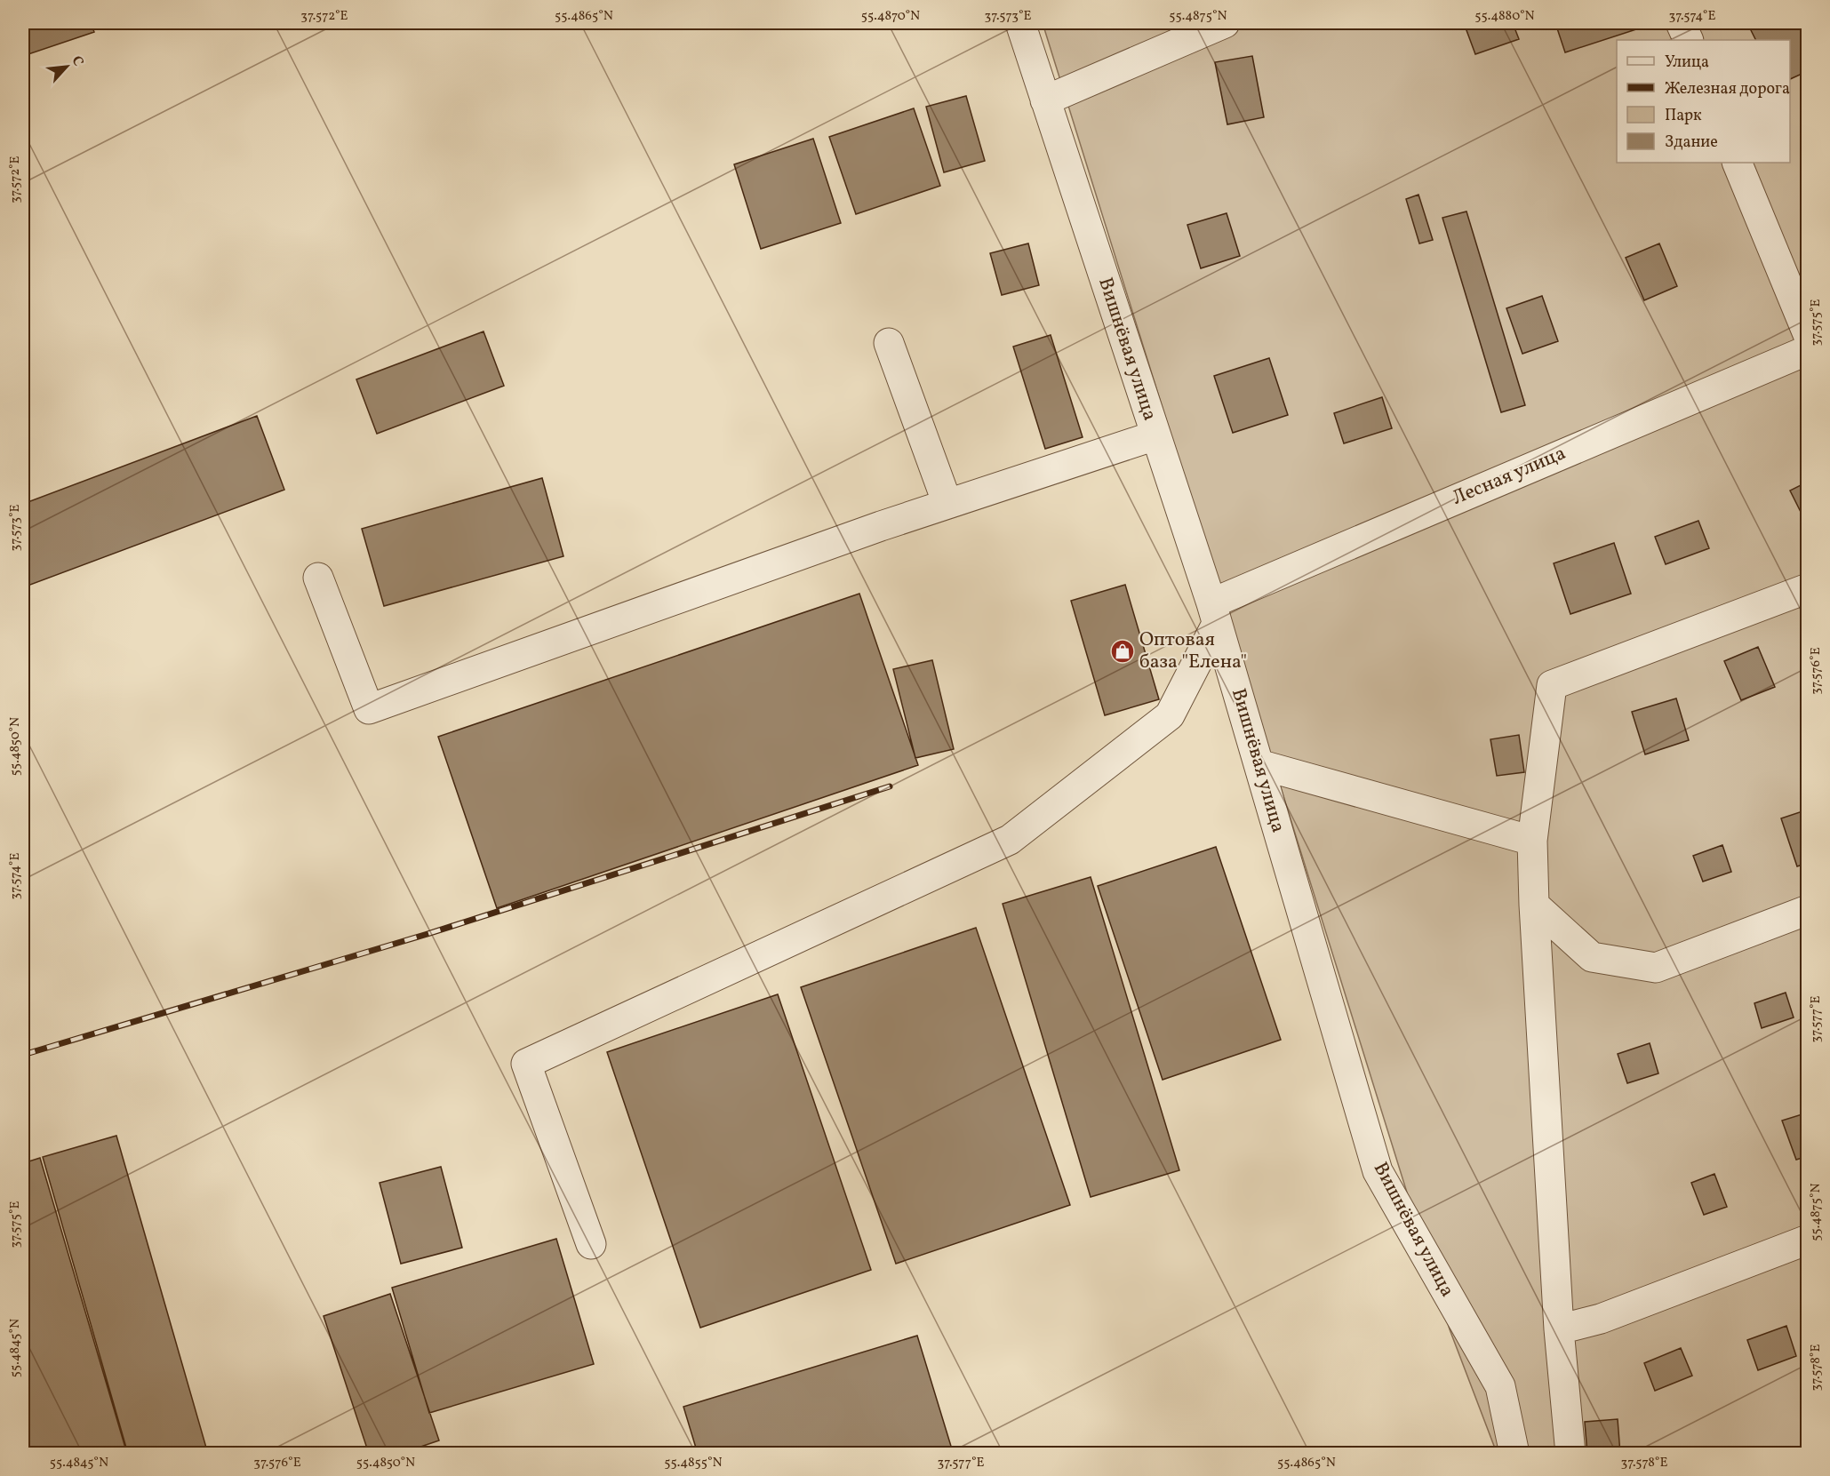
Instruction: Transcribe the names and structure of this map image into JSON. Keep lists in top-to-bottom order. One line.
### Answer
{"streets":{"street":["Вишнёвая улица","Лесная улица"]},"crossings":[["Вишнёвая улица","Лесная улица"]],"places":{"shop":["Оптовая база \"Елена\""]},"legend":["Улица","Железная дорога","Парк","Здание"],"north":"top right","coordinates":["37.572°E","55.4865°N","55.4870°N","37.573°E","55.4875°N","55.4880°N","37.574°E","37.575°E","37.576°E","55.4850°N","37.577°E","55.4845°N","37.578°E","55.4855°N"]}
